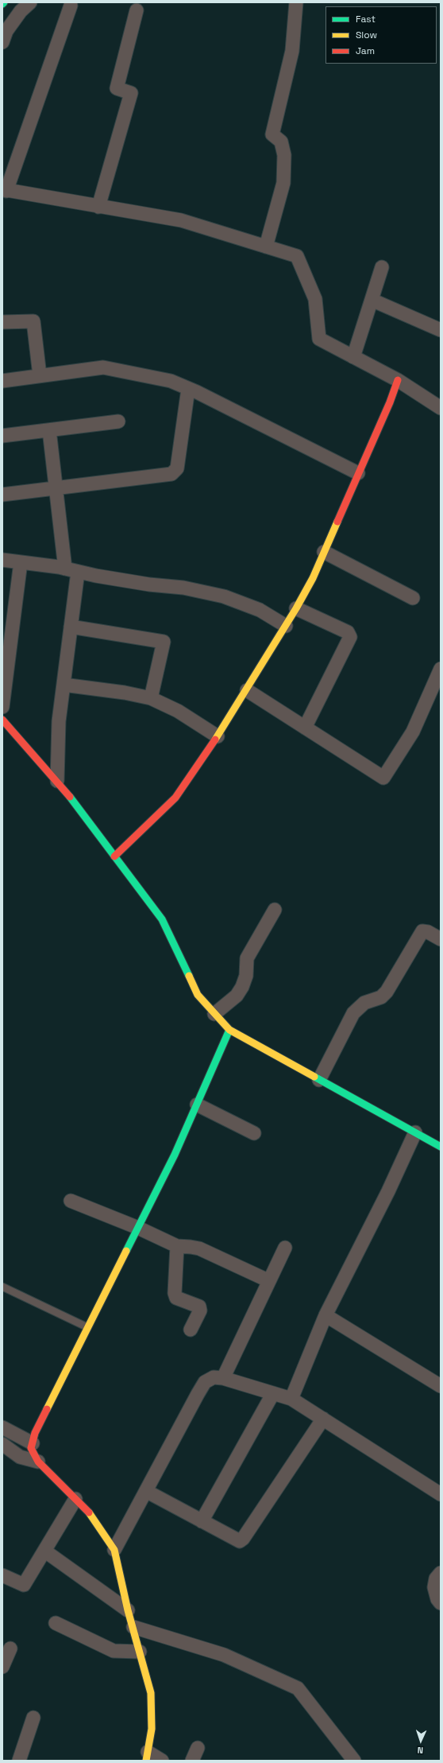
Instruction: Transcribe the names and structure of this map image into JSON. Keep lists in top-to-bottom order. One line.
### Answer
{"legend":["Fast","Slow","Jam"],"north":"bottom"}
